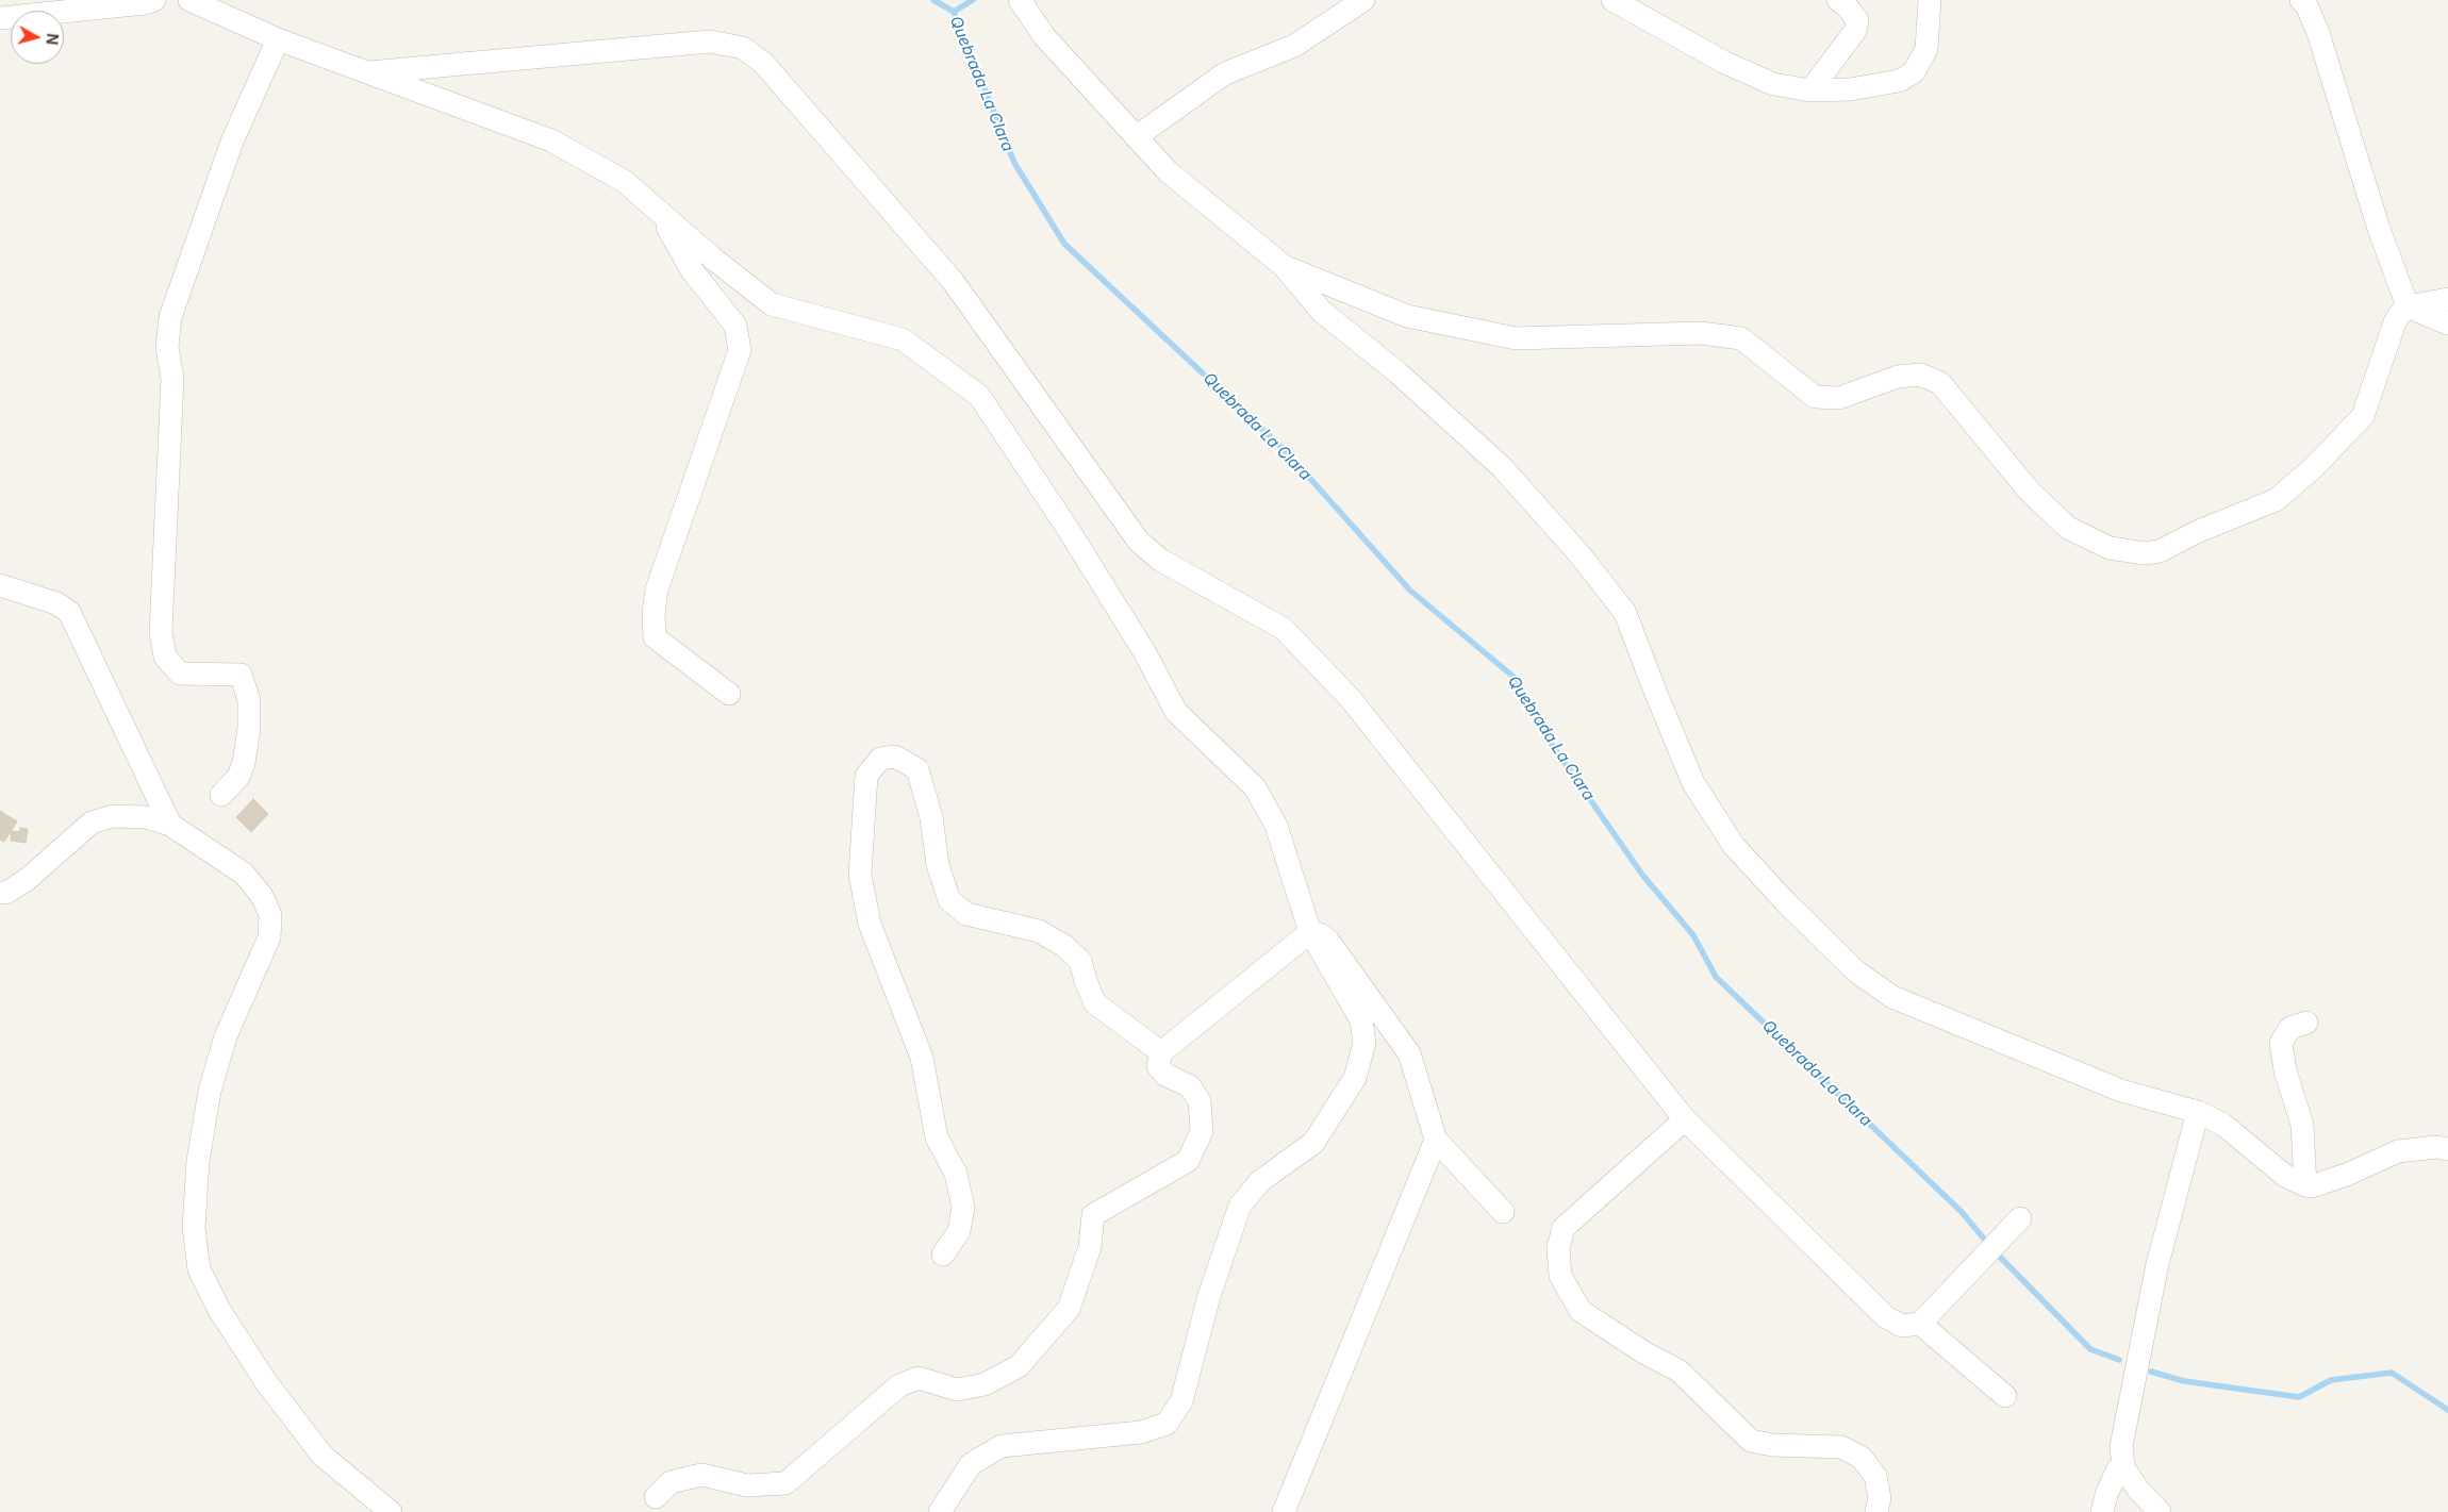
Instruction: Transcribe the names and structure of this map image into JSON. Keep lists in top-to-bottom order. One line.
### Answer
{"water":["Quebrada La Clara"],"north":"right"}
